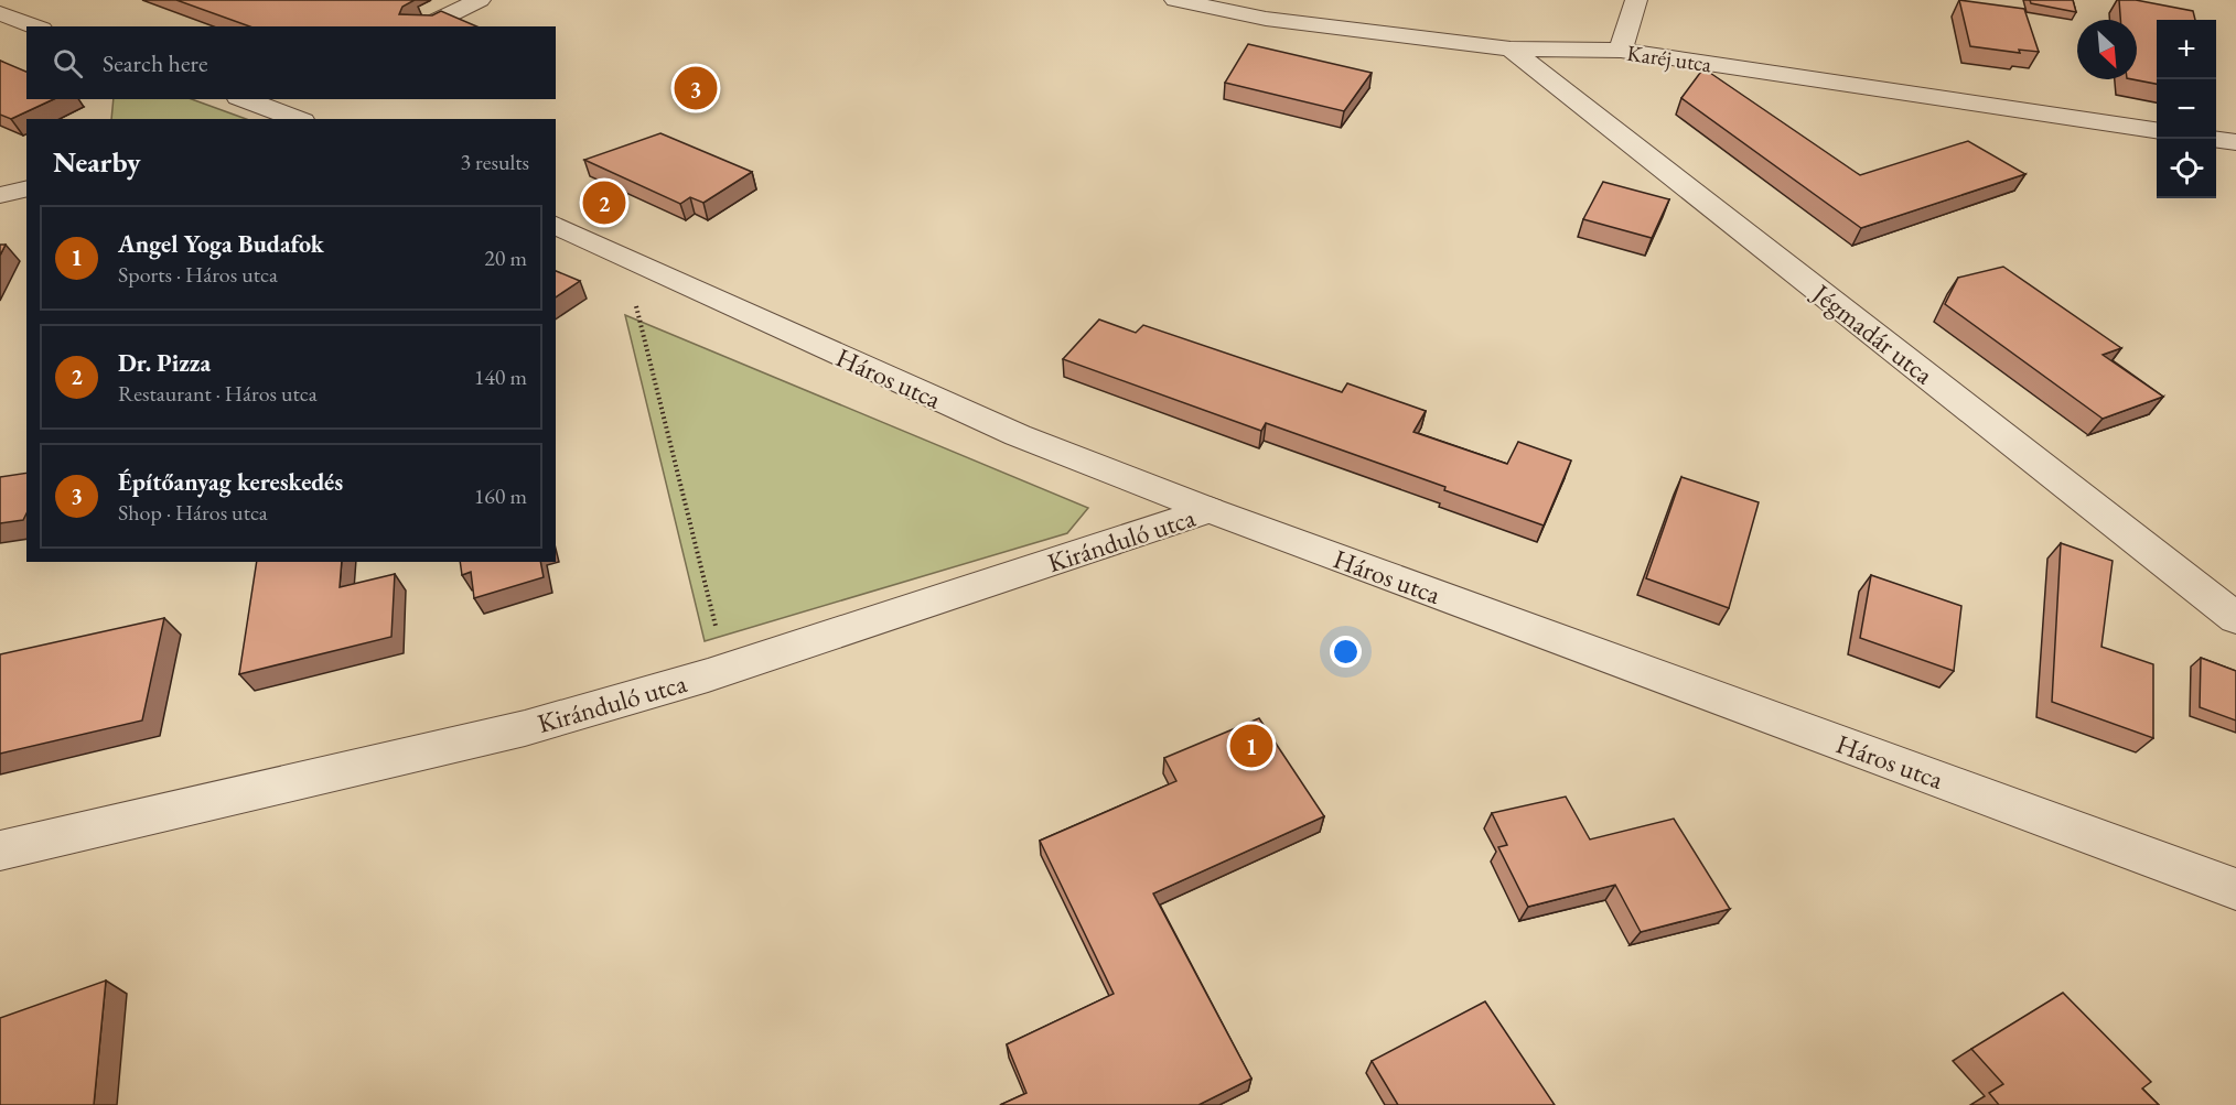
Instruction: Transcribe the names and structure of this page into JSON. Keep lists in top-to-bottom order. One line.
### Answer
{"streets":{"street":["Karéj utca","Jégmadár utca","Háros utca","Kiránduló utca"]},"crossings":[["Karéj utca","Jégmadár utca"],["Háros utca","Kiránduló utca"]],"north":"bottom right","page":{"map_buttons":["+","−"],"search":"Search here","pins":["3","2","1"],"heading":["Nearby","3 results"],"list":[{"mark":"1","name":"Angel Yoga Budafok","note":"Sports · Háros utca","value":"20 m"},{"mark":"2","name":"Dr. Pizza","note":"Restaurant · Háros utca","value":"140 m"},{"mark":"3","name":"Építőanyag kereskedés","note":"Shop · Háros utca","value":"160 m"}]}}
